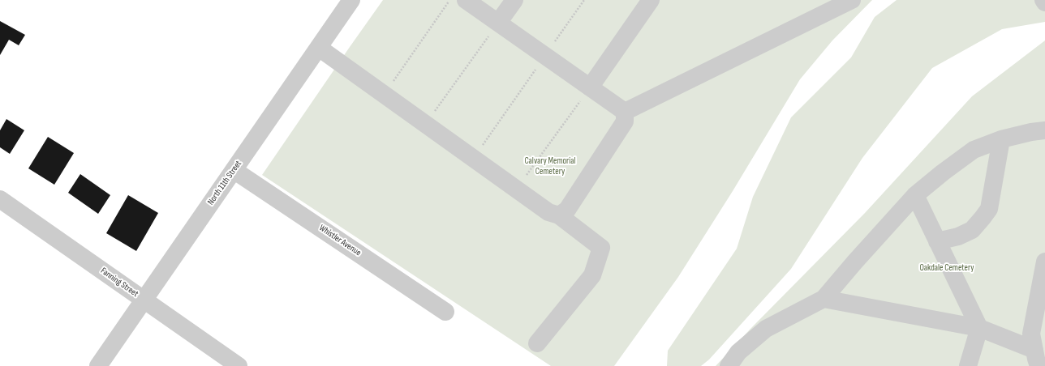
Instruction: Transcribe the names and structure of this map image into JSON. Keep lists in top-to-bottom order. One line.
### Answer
{"streets":{"street":["North 11th Street","Whistler Avenue","Fanning Street"]},"crossings":[["North 11th Street","Whistler Avenue"],["North 11th Street","Fanning Street"]],"parks":["Calvary Memorial Cemetery","Oakdale Cemetery"]}
